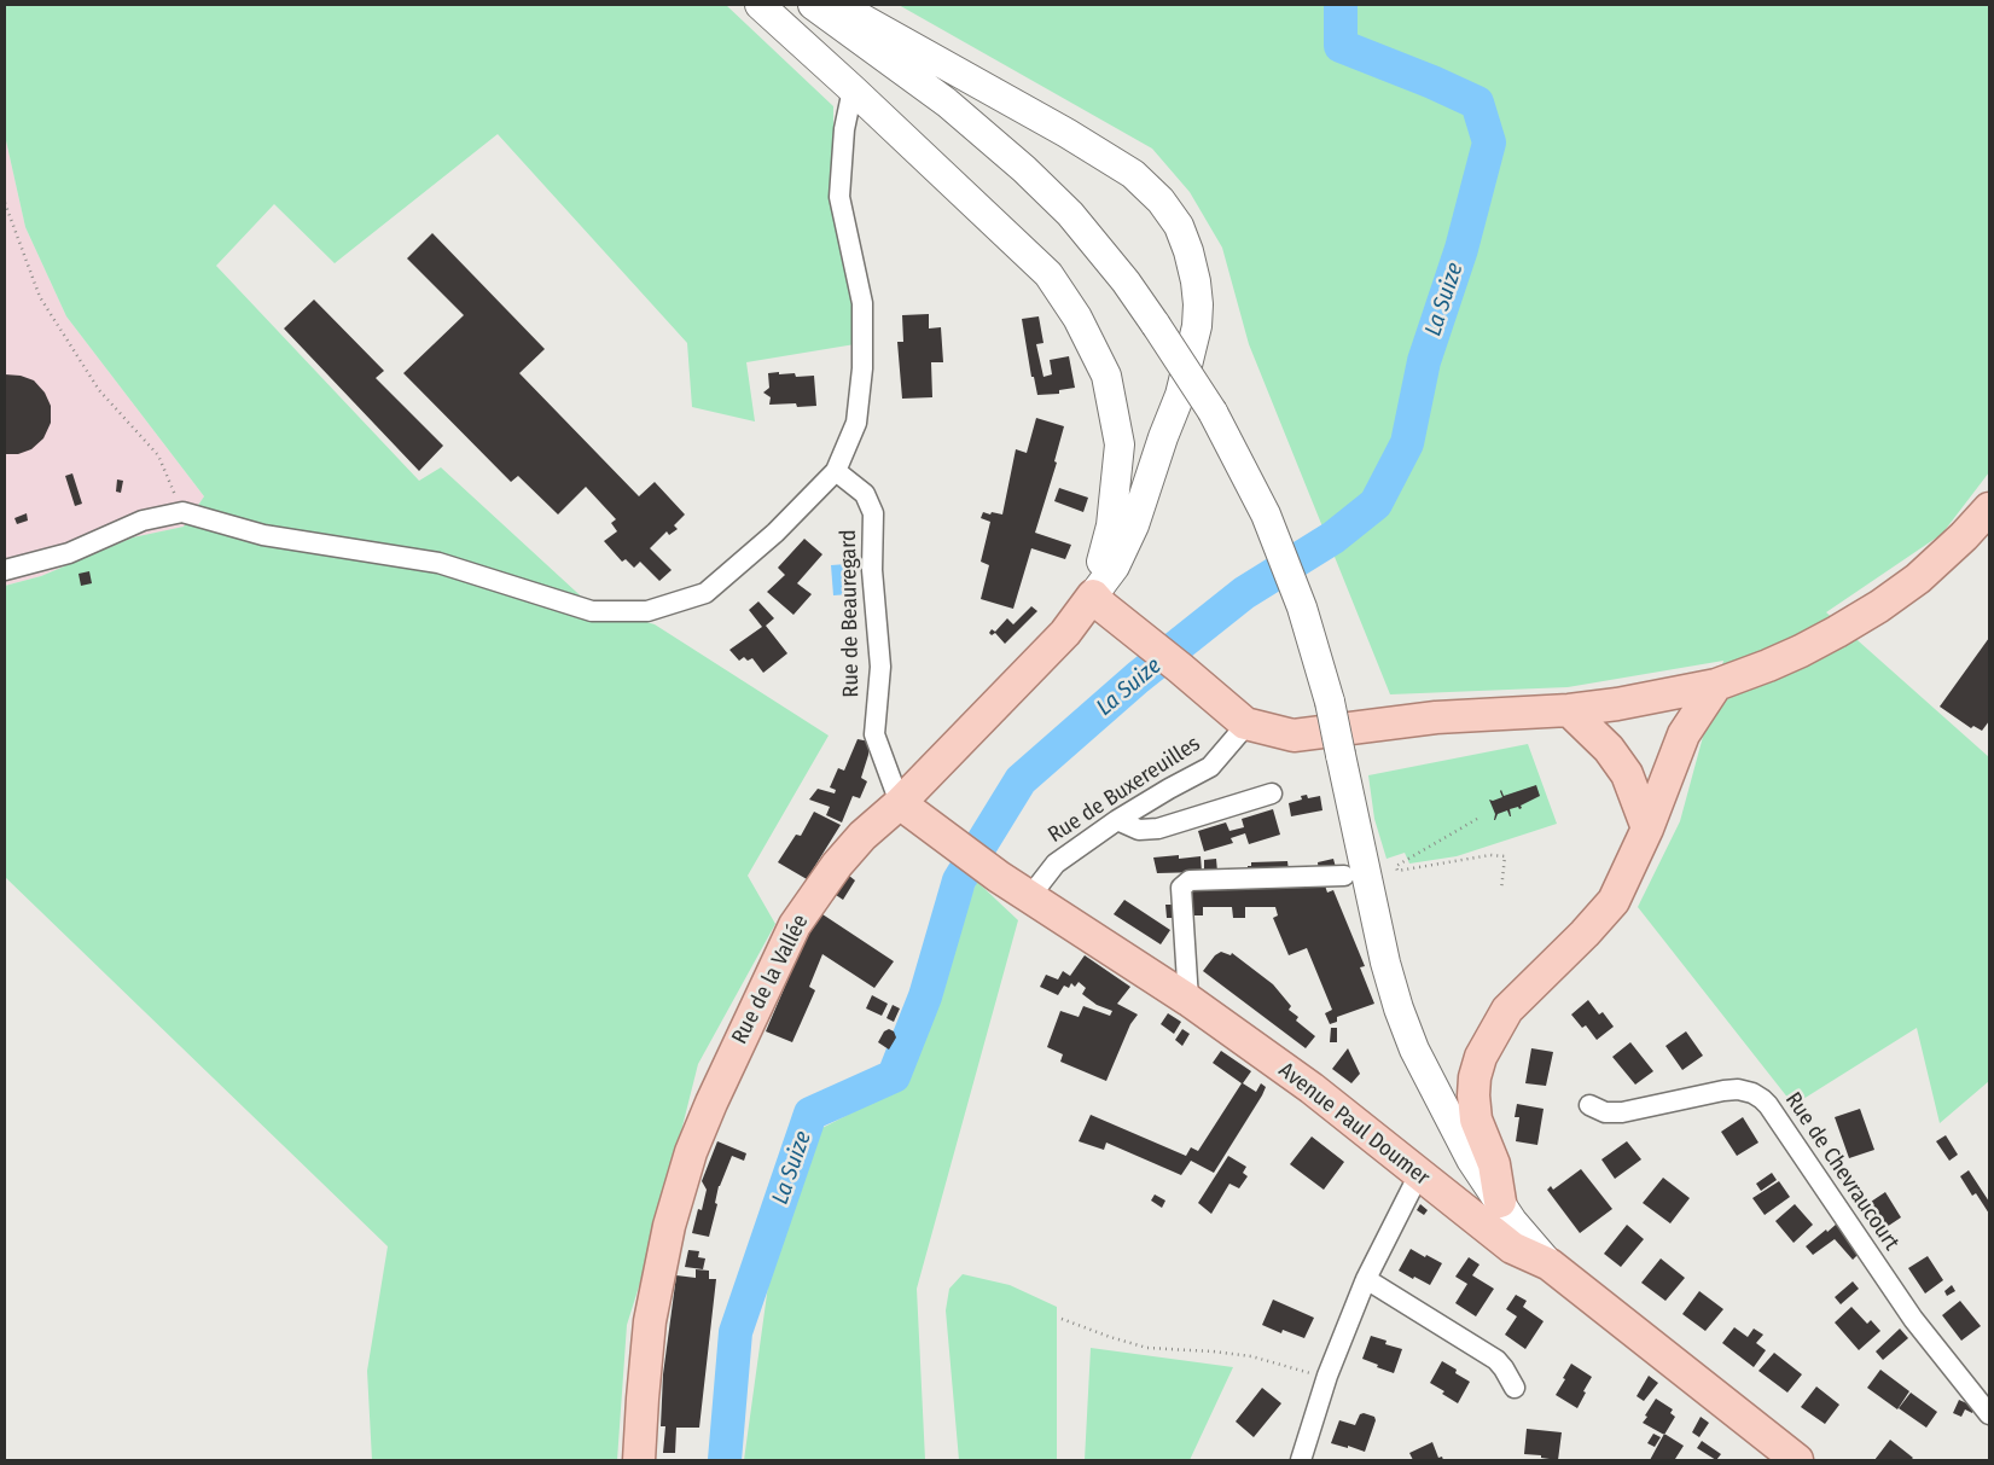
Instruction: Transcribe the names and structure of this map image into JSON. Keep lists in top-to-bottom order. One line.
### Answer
{"streets":{"main road":["Rue de la Vallée","Avenue Paul Doumer"],"street":["Rue de Beauregard","Rue de Buxereuilles","Rue de Chevraucourt"]},"crossings":[["Rue de Beauregard","Rue de la Vallée"],["Rue de Beauregard","Avenue Paul Doumer"],["Rue de Buxereuilles","Avenue Paul Doumer"],["Rue de la Vallée","Avenue Paul Doumer"]],"water":["La Suize"]}
